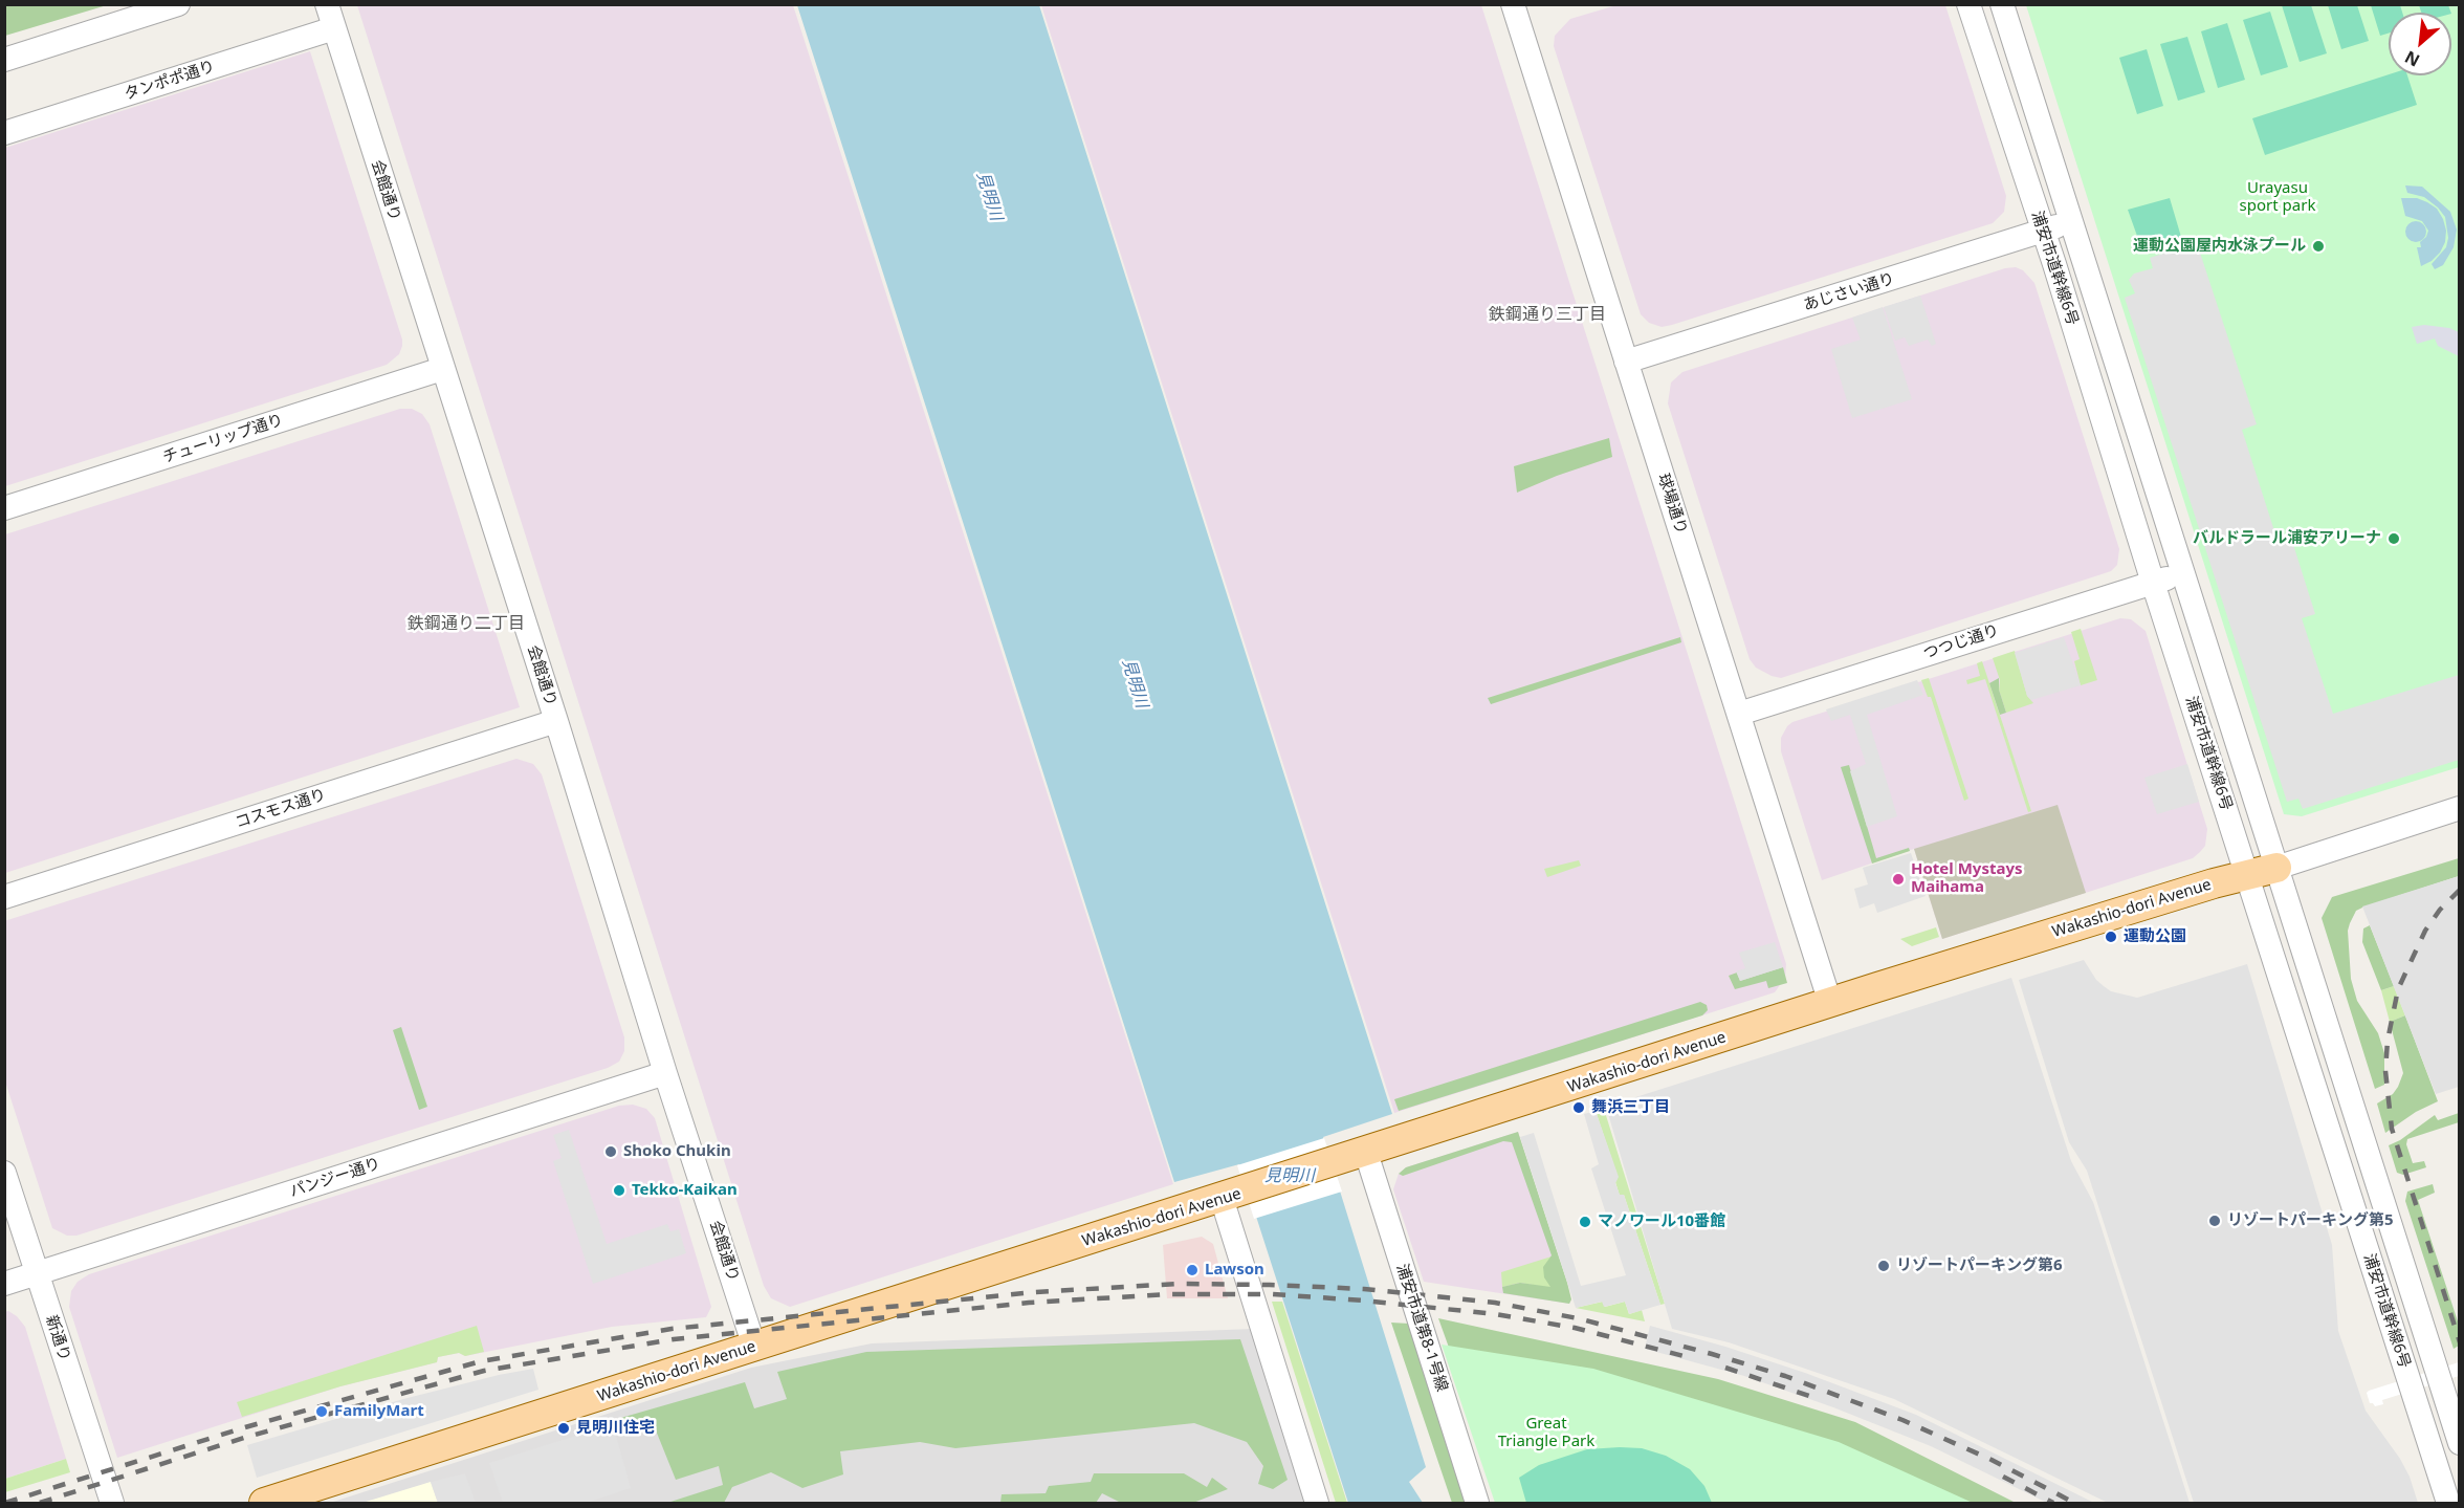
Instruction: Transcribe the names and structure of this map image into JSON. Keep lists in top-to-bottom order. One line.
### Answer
{"streets":{"main road":["Wakashio-dori Avenue"],"street":["タンポポ通り","会館通り","浦安市道幹線6号","あじさい通り","チューリップ通り","球場通り","つつじ通り","コスモス通り","パンジー通り","浦安市道第8-1号線","新通り"]},"crossings":[["タンポポ通り","会館通り"],["会館通り","チューリップ通り"],["会館通り","コスモス通り"],["会館通り","Wakashio-dori Avenue"],["会館通り","パンジー通り"],["浦安市道幹線6号","あじさい通り"],["浦安市道幹線6号","つつじ通り"],["浦安市道幹線6号","Wakashio-dori Avenue"],["あじさい通り","球場通り"],["球場通り","つつじ通り"],["球場通り","Wakashio-dori Avenue"],["Wakashio-dori Avenue","浦安市道第8-1号線"],["パンジー通り","新通り"]],"districts":["鉄鋼通り三丁目","鉄鋼通り二丁目"],"water":["見明川"],"parks":["Urayasu sport park","Great Triangle Park"],"places":["運動公園屋内水泳プール","バルドラール浦安アリーナ","Hotel Mystays Maihama","運動公園","舞浜三丁目","Shoko Chukin","Tekko-Kaikan","リゾートパーキング第5","マノワール10番館","リゾートパーキング第6","Lawson","FamilyMart","見明川住宅"],"north":"bottom left"}
